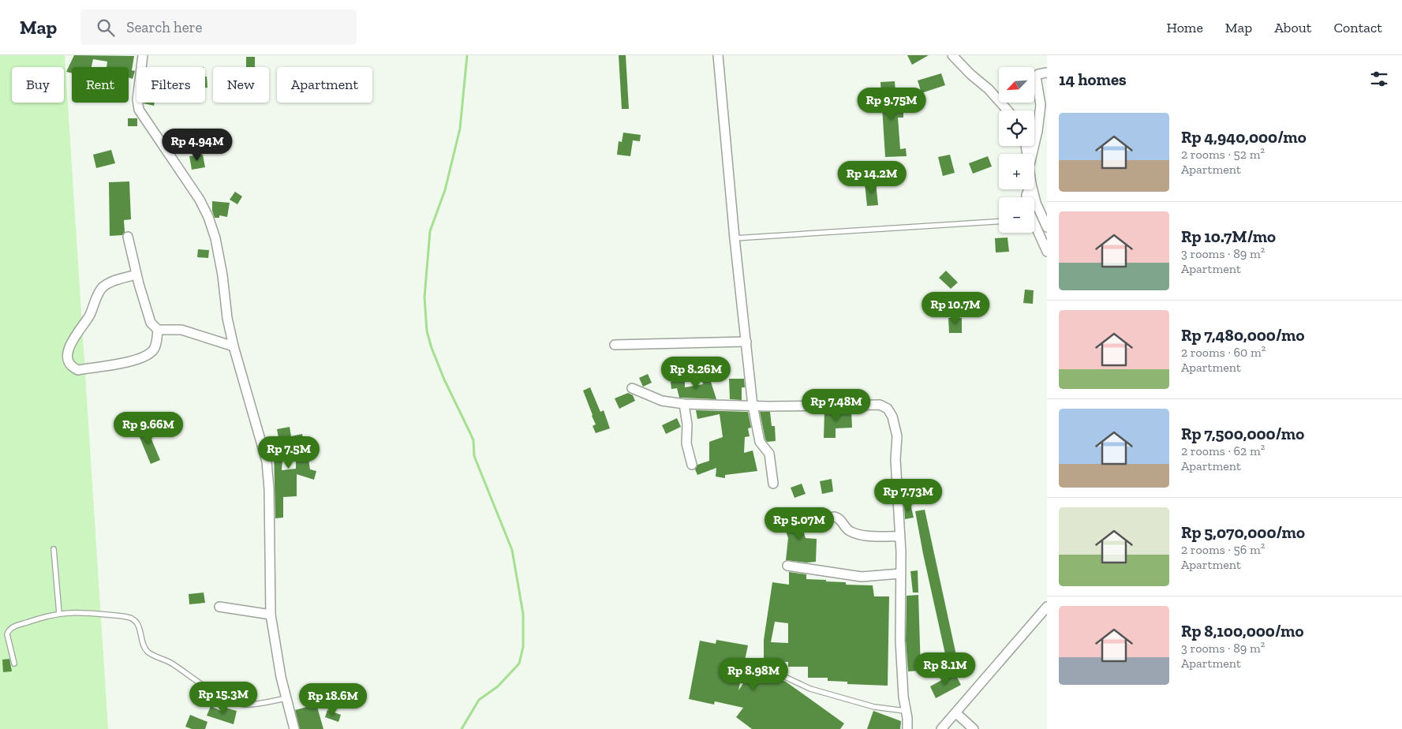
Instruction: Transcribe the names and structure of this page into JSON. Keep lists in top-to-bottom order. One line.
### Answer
{"north":"bottom left","page":{"header":"Map","search":"Search here","nav":["Home","Map","About","Contact"],"heading":"14 homes","map_buttons":["+","−"],"chip":["Buy","Rent","Filters","New","Apartment"],"price":["Rp 9.75M","Rp 4.94M","Rp 14.2M","Rp 10.7M","Rp 8.26M","Rp 7.48M","Rp 9.66M","Rp 7.5M","Rp 7.73M","Rp 5.07M","Rp 8.1M","Rp 8.98M","Rp 15.3M","Rp 18.6M"],"list":[{"name":"Rp 4,940,000/mo","note":"2 rooms · 52 m² · Apartment"},{"name":"Rp 10.7M/mo","note":"3 rooms · 89 m² · Apartment"},{"name":"Rp 7,480,000/mo","note":"2 rooms · 60 m² · Apartment"},{"name":"Rp 7,500,000/mo","note":"2 rooms · 62 m² · Apartment"},{"name":"Rp 5,070,000/mo","note":"2 rooms · 56 m² · Apartment"},{"name":"Rp 8,100,000/mo","note":"3 rooms · 89 m² · Apartment"}]}}
